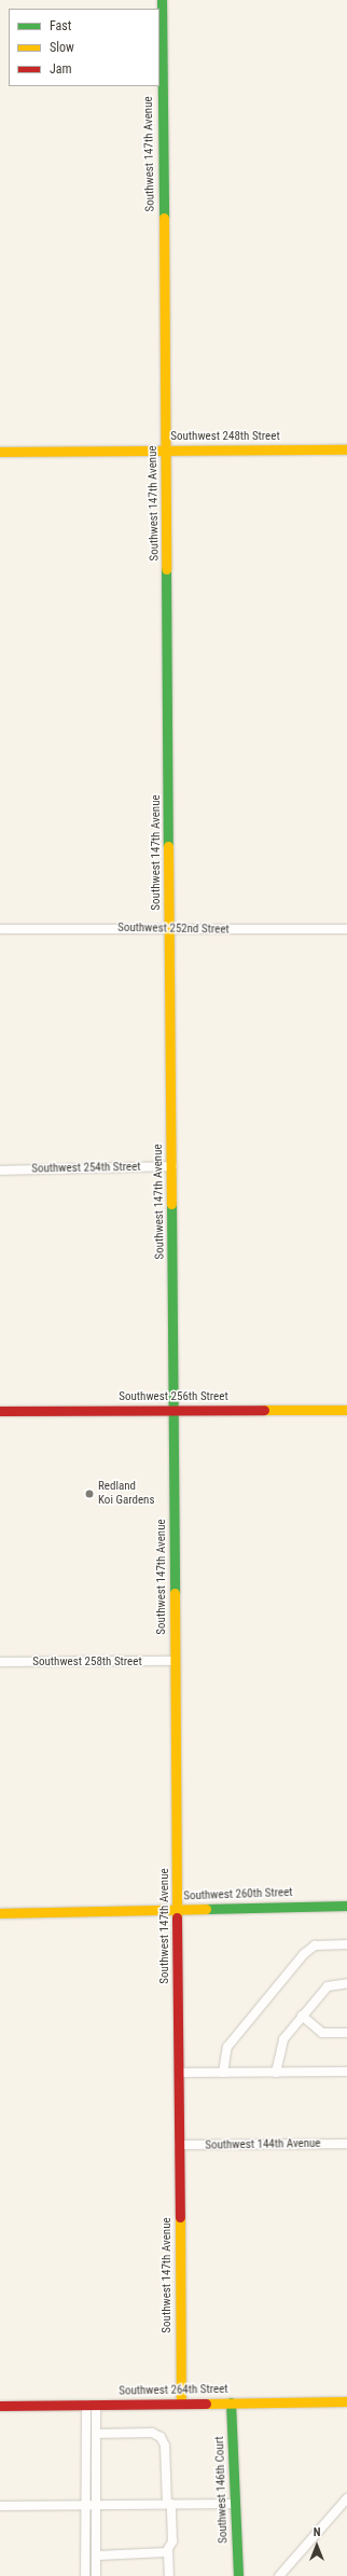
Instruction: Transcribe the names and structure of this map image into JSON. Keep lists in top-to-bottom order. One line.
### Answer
{"streets":{"street":["Southwest 147th Avenue","Southwest 248th Street","Southwest 252nd Street","Southwest 254th Street","Southwest 256th Street","Southwest 258th Street","Southwest 260th Street","Southwest 144th Avenue","Southwest 264th Street","Southwest 146th Court"]},"crossings":[["Southwest 147th Avenue","Southwest 248th Street"],["Southwest 147th Avenue","Southwest 252nd Street"],["Southwest 147th Avenue","Southwest 254th Street"],["Southwest 147th Avenue","Southwest 256th Street"],["Southwest 147th Avenue","Southwest 258th Street"],["Southwest 147th Avenue","Southwest 260th Street"],["Southwest 147th Avenue","Southwest 144th Avenue"],["Southwest 147th Avenue","Southwest 264th Street"],["Southwest 264th Street","Southwest 146th Court"]],"places":["Redland Koi Gardens"],"legend":["Fast","Slow","Jam"],"north":"top"}
